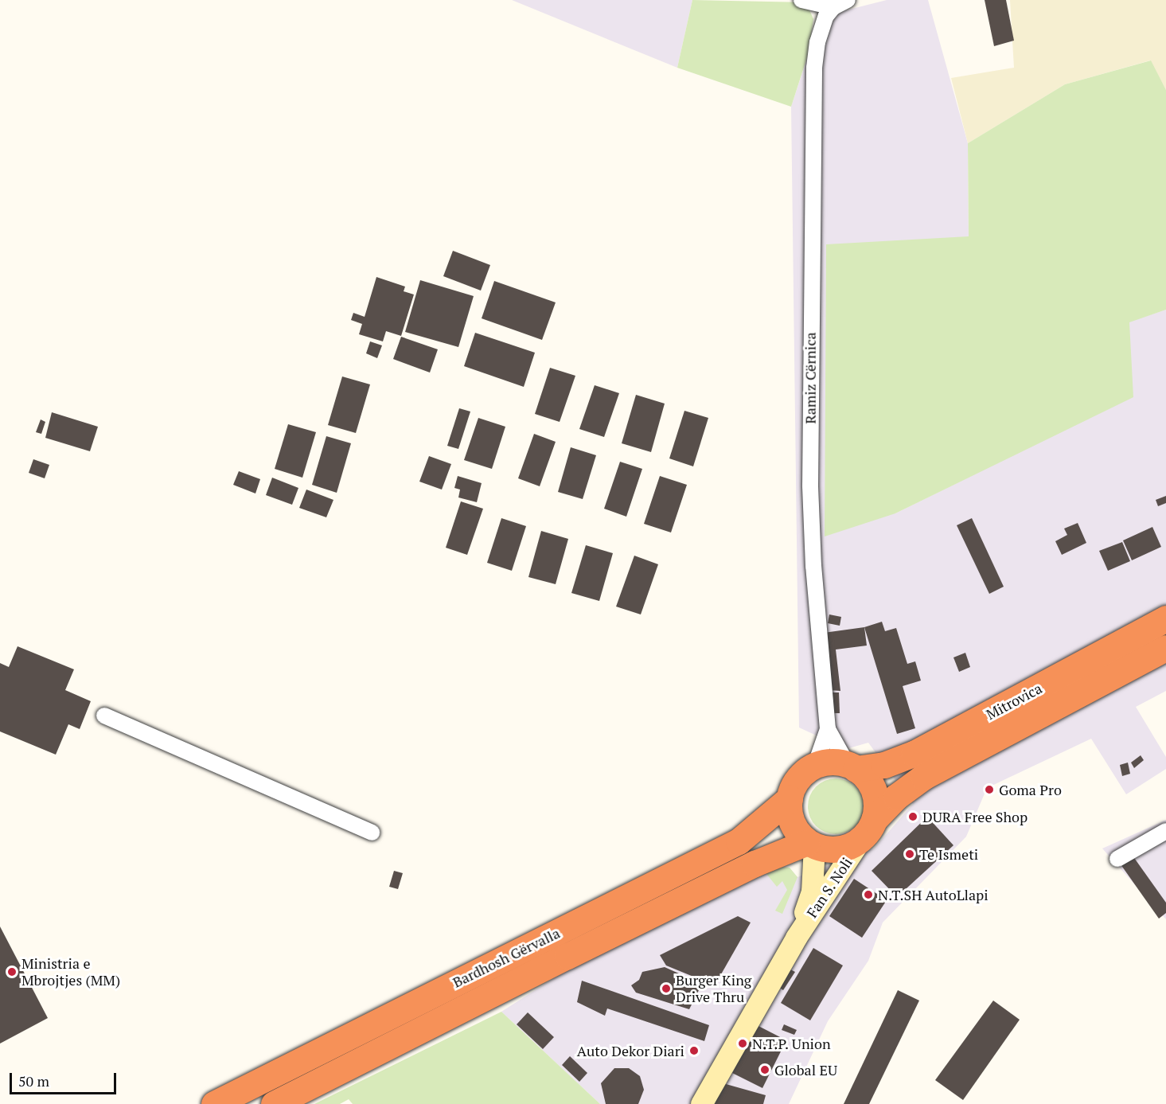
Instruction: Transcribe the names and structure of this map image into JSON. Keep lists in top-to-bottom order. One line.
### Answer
{"streets":{"highway":["Mitrovica","Bardhosh Gërvalla"],"main road":["Fan S. Noli"],"street":["Ramiz Cërnica"]},"crossings":[["Ramiz Cërnica","Mitrovica"],["Ramiz Cërnica","Fan S. Noli"],["Ramiz Cërnica","Bardhosh Gërvalla"],["Mitrovica","Fan S. Noli"],["Mitrovica","Bardhosh Gërvalla"],["Fan S. Noli","Bardhosh Gërvalla"]],"places":["Goma Pro","DURA Free Shop","Te Ismeti","N.T.SH AutoLlapi","Ministria e Mbrojtjes (MM)","Burger King Drive Thru","N.T.P. Union","Auto Dekor Diari","Global EU"],"scale_bar":"50 m"}
